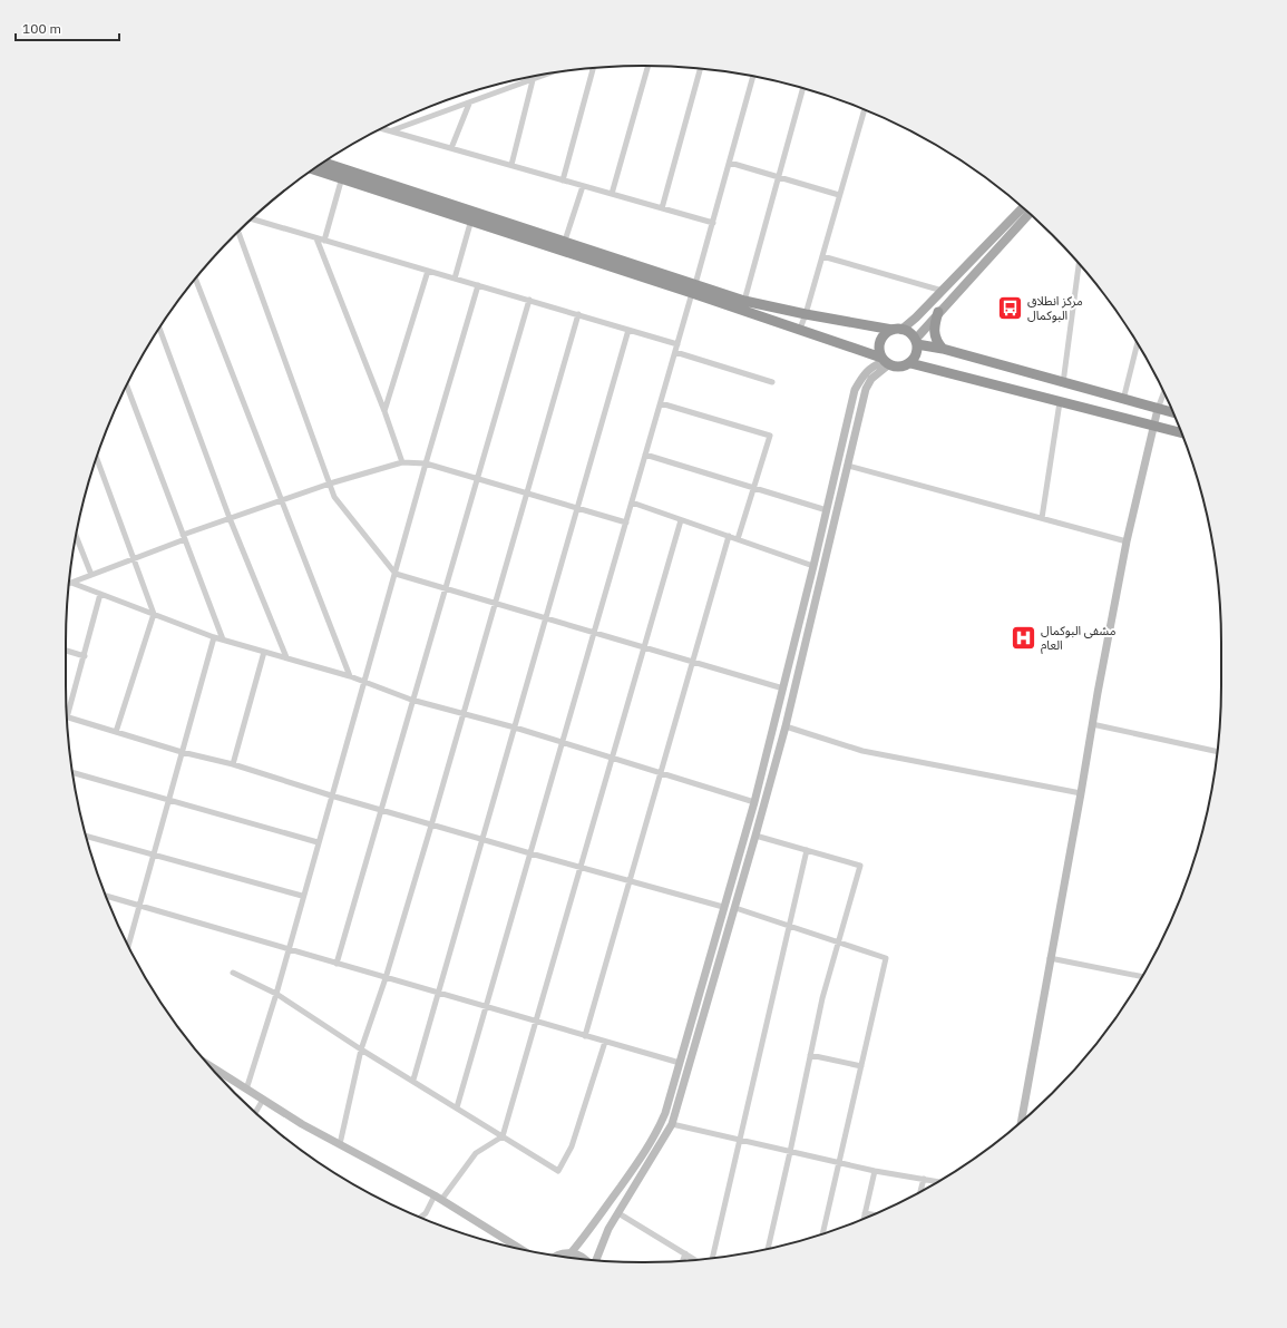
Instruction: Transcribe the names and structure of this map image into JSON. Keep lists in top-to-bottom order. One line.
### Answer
{"places":{"bus stop":["مركز انطلاق البوكمال"],"hospital":["مشفى البوكمال العام"]},"scale_bar":"100 m"}
